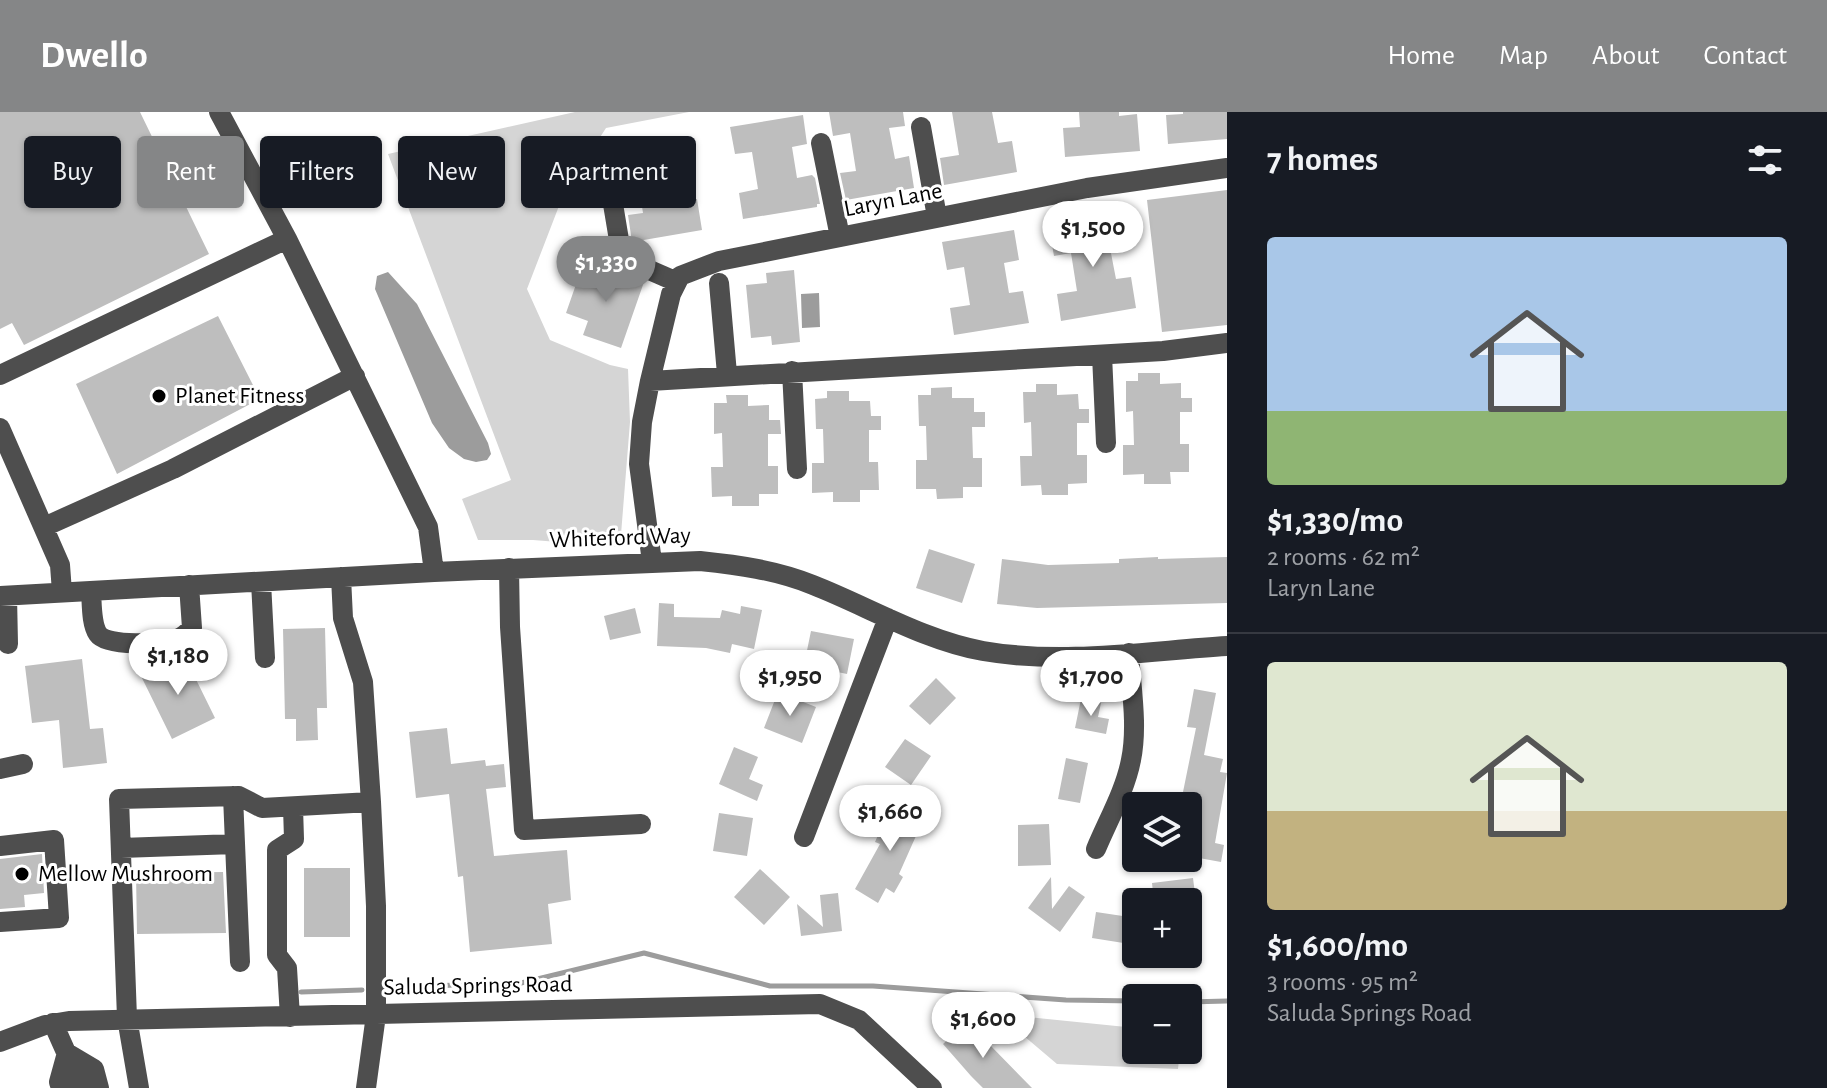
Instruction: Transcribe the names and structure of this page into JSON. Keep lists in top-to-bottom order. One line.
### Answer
{"streets":{"street":["Laryn Lane","Whiteford Way","Saluda Springs Road"]},"places":["Planet Fitness","Mellow Mushroom"],"page":{"header":"Dwello","nav":["Home","Map","About","Contact"],"heading":"7 homes","chip":["Buy","Rent","Filters","New","Apartment"],"price":["$1,500","$1,330","$1,180","$1,950","$1,700","$1,660","$1,600"],"list":[{"name":"$1,330/mo","note":"2 rooms · 62 m² · Laryn Lane"},{"name":"$1,600/mo","note":"3 rooms · 95 m² · Saluda Springs Road"}],"map_buttons":["+","−"]}}
